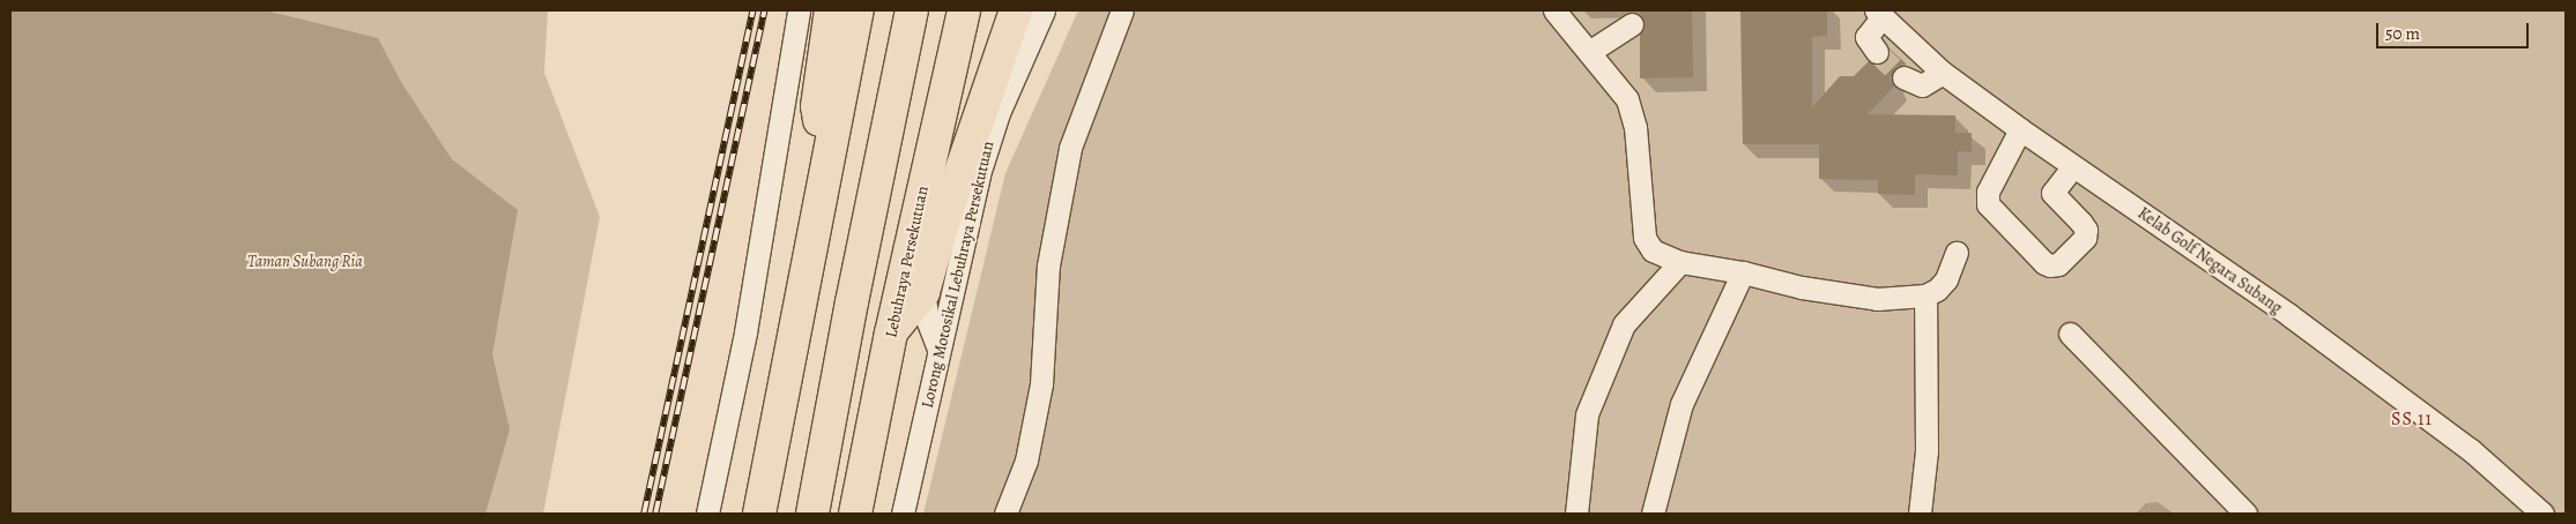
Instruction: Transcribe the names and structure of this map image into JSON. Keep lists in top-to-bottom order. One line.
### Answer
{"streets":{"highway":["Lebuhraya Persekutuan"],"lane":["Kelab Golf Negara Subang","Lorong Motosikal Lebuhraya Persekutuan"]},"districts":["SS 11"],"parks":["Taman Subang Ria"],"scale_bar":"50 m"}
